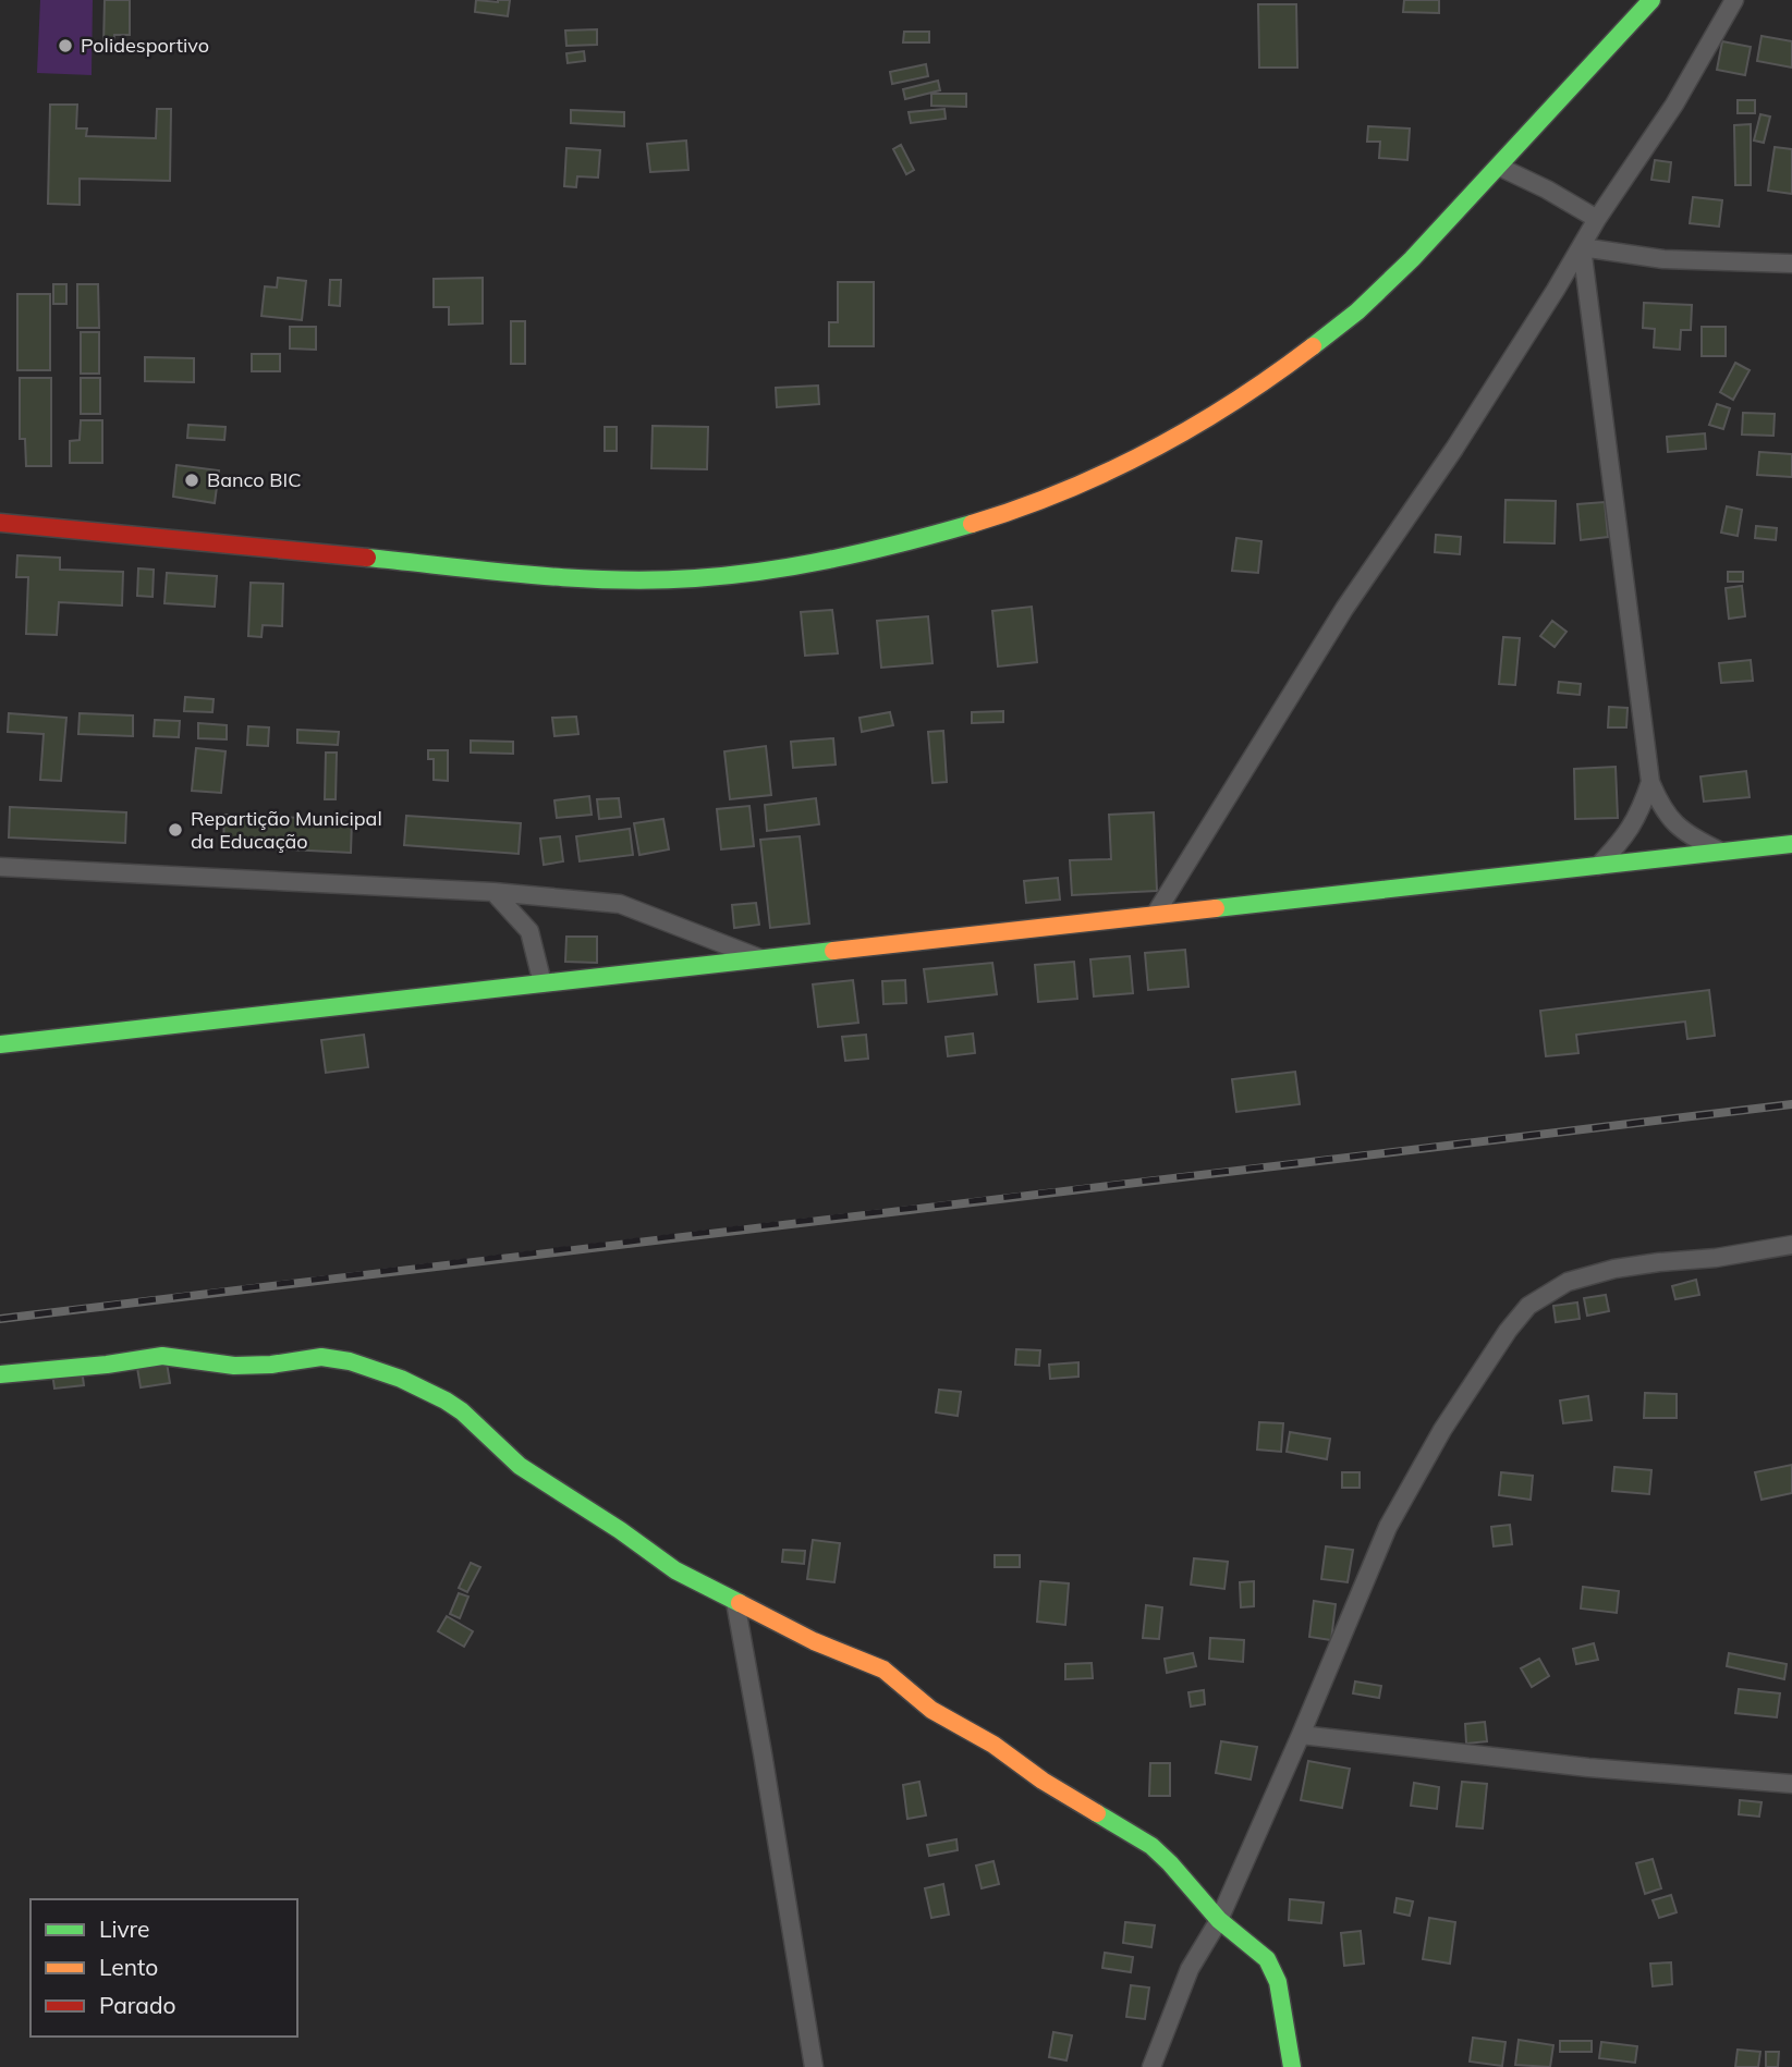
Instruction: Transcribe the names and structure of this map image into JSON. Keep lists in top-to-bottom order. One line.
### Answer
{"places":["Polidesportivo","Banco BIC","Repartição Municipal da Educação"],"legend":["Livre","Lento","Parado"]}
